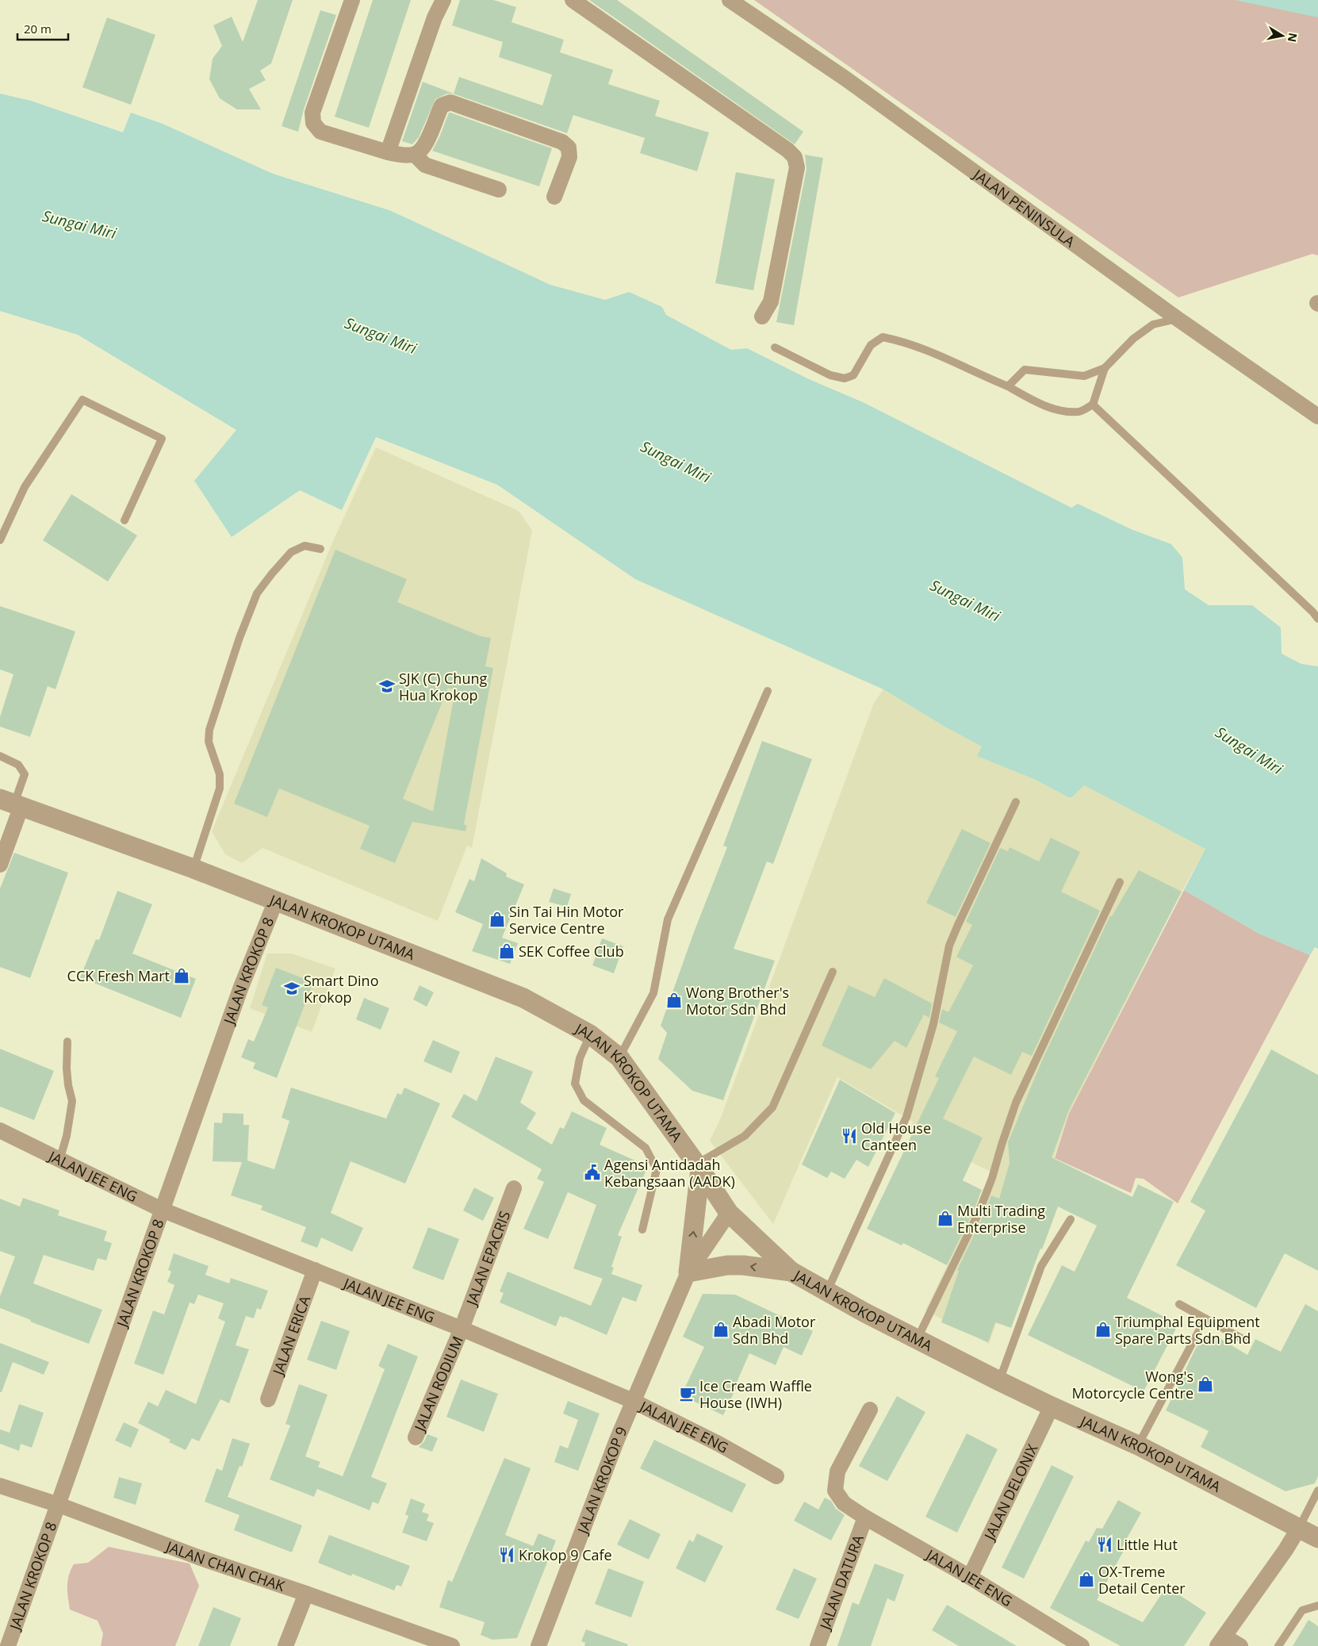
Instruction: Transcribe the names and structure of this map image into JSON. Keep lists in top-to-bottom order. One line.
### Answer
{"streets":{"street":["JALAN PENINSULA","JALAN KROKOP UTAMA","JALAN KROKOP 8","JALAN JEE ENG","JALAN EPACRIS","JALAN ERICA","JALAN RODIUM","JALAN KROKOP 9","JALAN DELONIX","JALAN CHAN CHAK","JALAN DATURA"]},"crossings":[["JALAN KROKOP UTAMA","JALAN KROKOP 8"],["JALAN KROKOP UTAMA","JALAN KROKOP 9"],["JALAN KROKOP UTAMA","JALAN DELONIX"],["JALAN KROKOP 8","JALAN JEE ENG"],["JALAN KROKOP 8","JALAN CHAN CHAK"],["JALAN JEE ENG","JALAN EPACRIS"],["JALAN JEE ENG","JALAN ERICA"],["JALAN JEE ENG","JALAN RODIUM"],["JALAN JEE ENG","JALAN KROKOP 9"],["JALAN JEE ENG","JALAN DELONIX"],["JALAN JEE ENG","JALAN DATURA"],["JALAN EPACRIS","JALAN RODIUM"]],"water":["Sungai Miri"],"places":{"school or university":["SJK (C) Chung Hua Krokop","Smart Dino Krokop"],"shop":["Sin Tai Hin Motor Service Centre","SEK Coffee Club","CCK Fresh Mart","Wong Brother's Motor Sdn Bhd","Multi Trading Enterprise","Abadi Motor Sdn Bhd","Triumphal Equipment Spare Parts Sdn Bhd","Wong's Motorcycle Centre","OX-Treme Detail Center"],"restaurant":["Old House Canteen","Little Hut","Krokop 9 Cafe"],"public building":["Agensi Antidadah Kebangsaan (AADK)"],"cafe":["Ice Cream Waffle House (IWH)"]},"scale_bar":"20 m","north":"right"}
